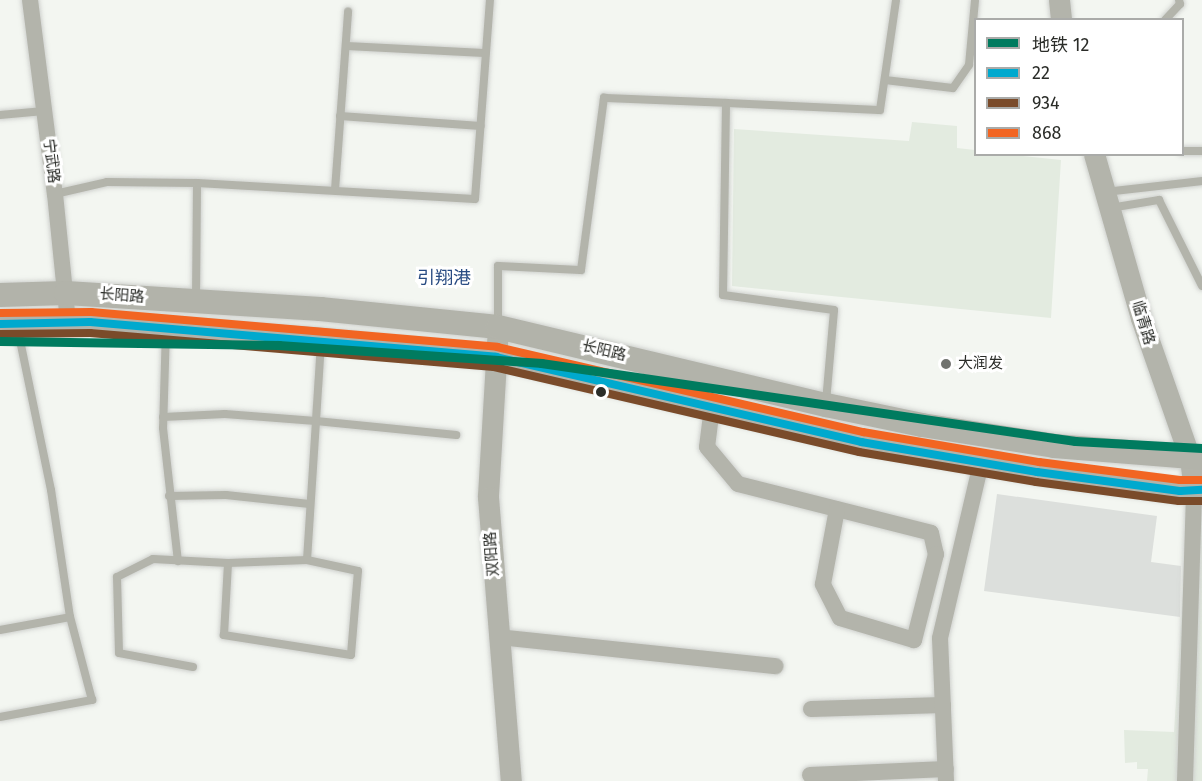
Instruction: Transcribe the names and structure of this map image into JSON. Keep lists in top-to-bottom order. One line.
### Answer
{"streets":{"main road":["长阳路"],"street":["宁武路","临青路","双阳路"]},"crossings":[["宁武路","长阳路"],["长阳路","临青路"],["长阳路","双阳路"]],"districts":["引翔港"],"places":["大润发"],"lines":["transit line 868","transit line 22","transit line 934","metro line 12"],"legend":["地铁 12","22","934","868"]}
